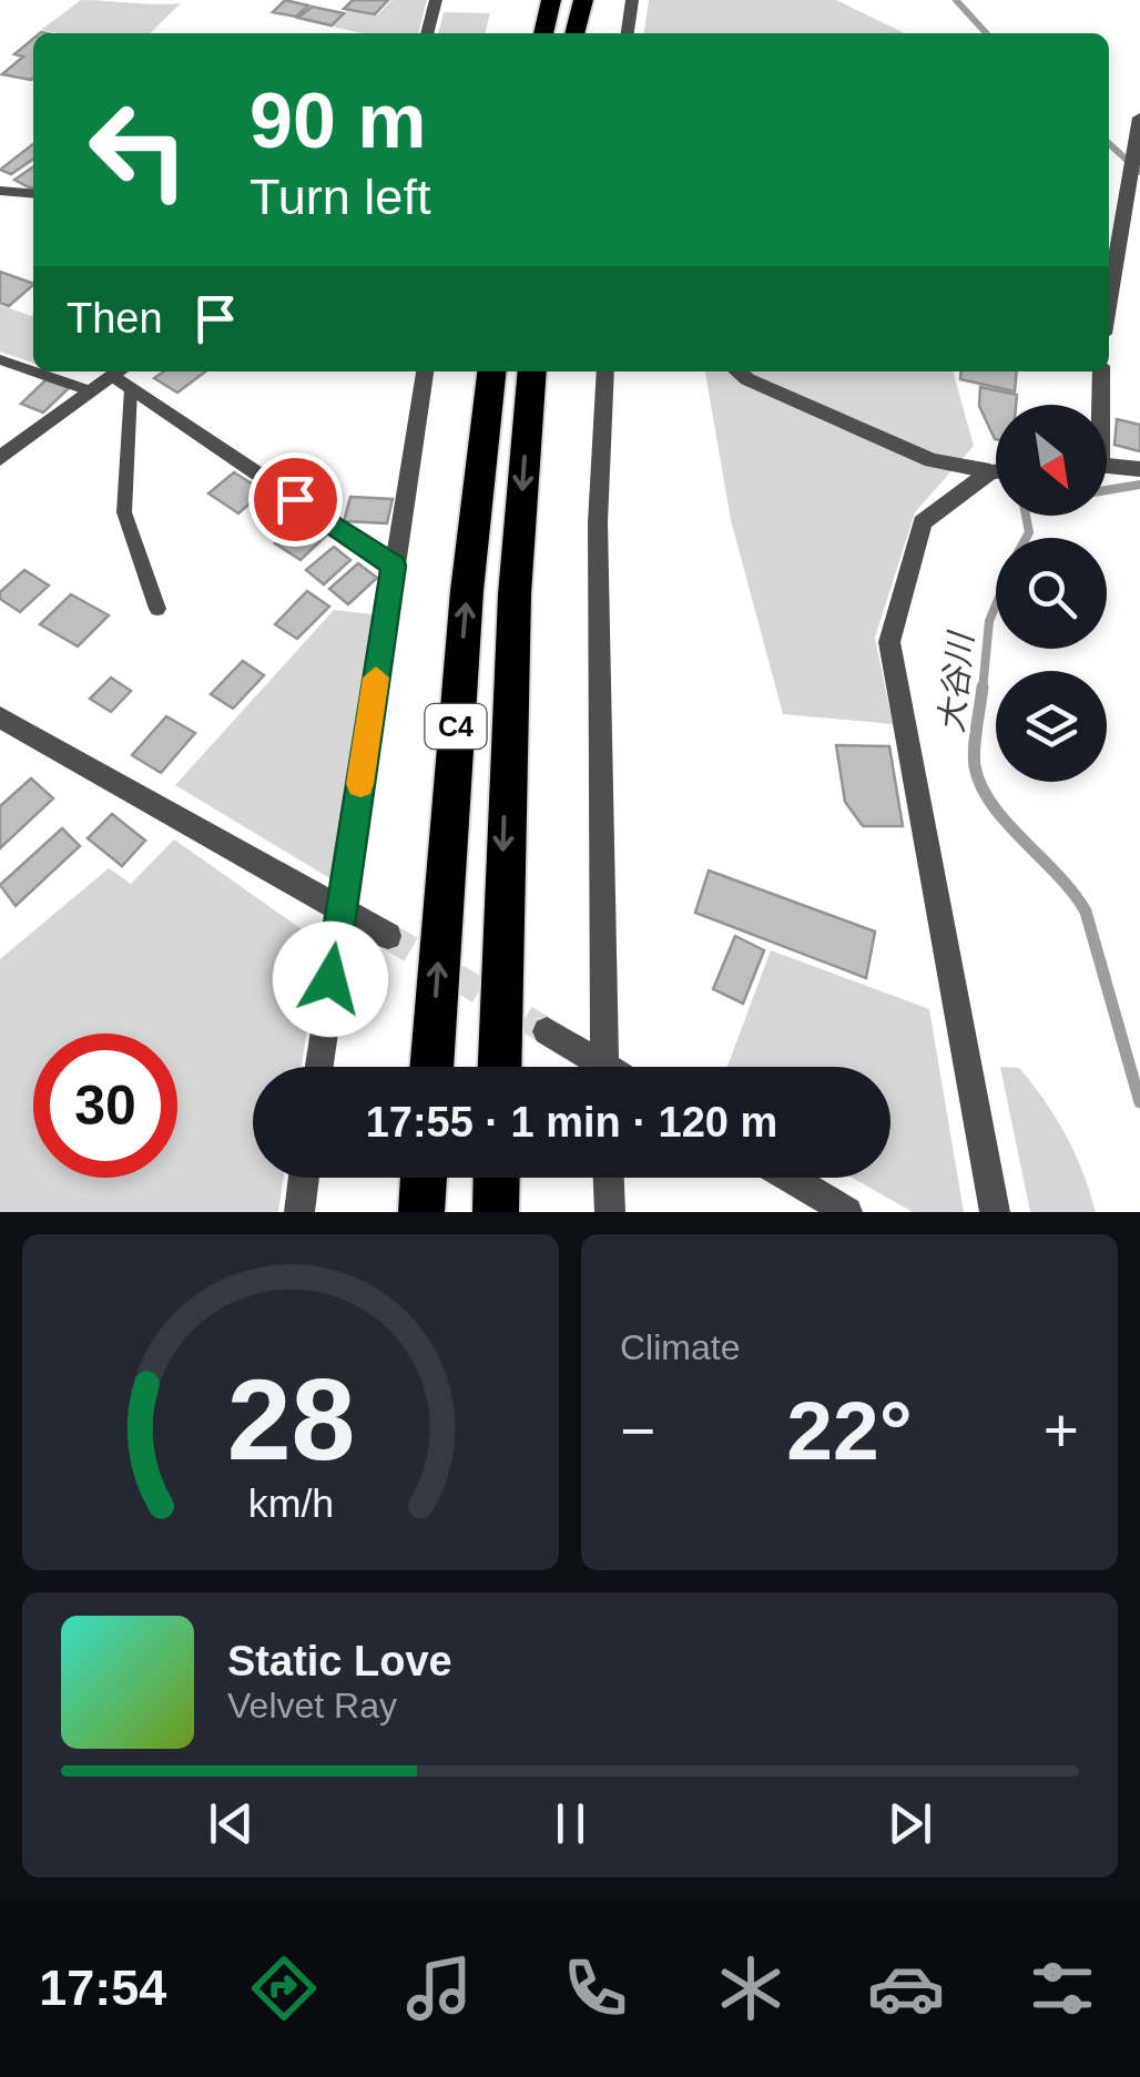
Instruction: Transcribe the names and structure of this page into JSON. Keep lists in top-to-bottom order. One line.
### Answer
{"streets":{"highway":["C4"]},"water":["大谷川"],"north":"bottom right","page":{"turn":["90 m","Turn left"],"then":"Then","limit":"30","trip":"17:55 · 1 min · 120 m","tile":"Climate","heat":["−","22°","+"],"song":["Static Love","Velvet Ray"],"tabs":"17:54","gauge":["28","km/h"]}}
